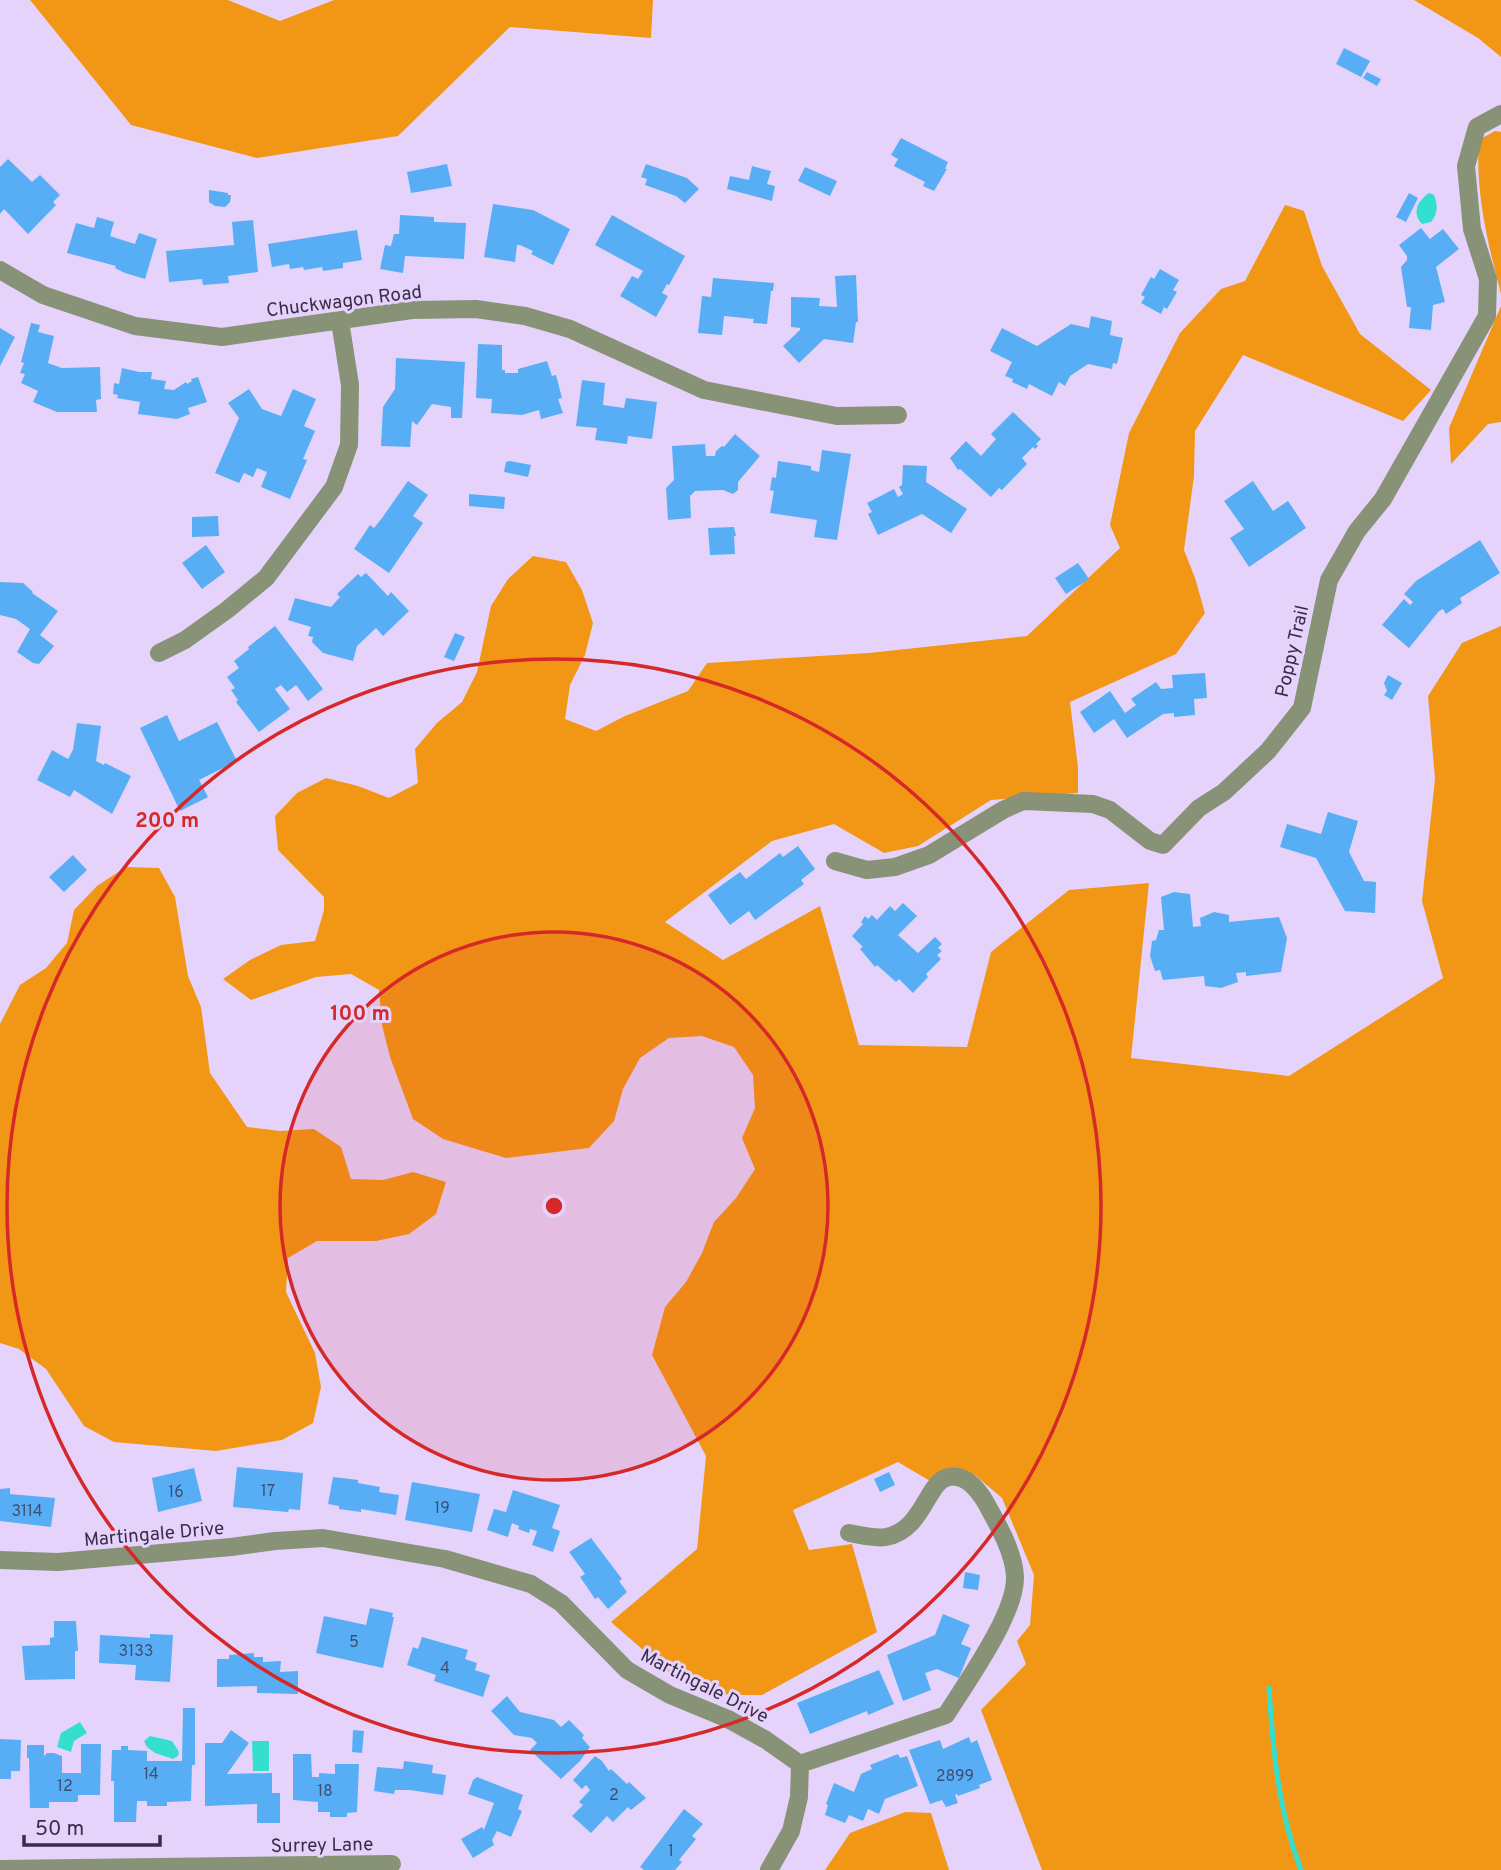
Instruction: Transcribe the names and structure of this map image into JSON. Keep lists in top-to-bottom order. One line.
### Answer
{"streets":{"street":["Chuckwagon Road","Poppy Trail","Martingale Drive","Surrey Lane"]},"house_numbers":["17","16","19","3114","5","3133","4","14","2899","12","18","2","1"],"scale_bar":"50 m","rings":["200 m","100 m"]}
